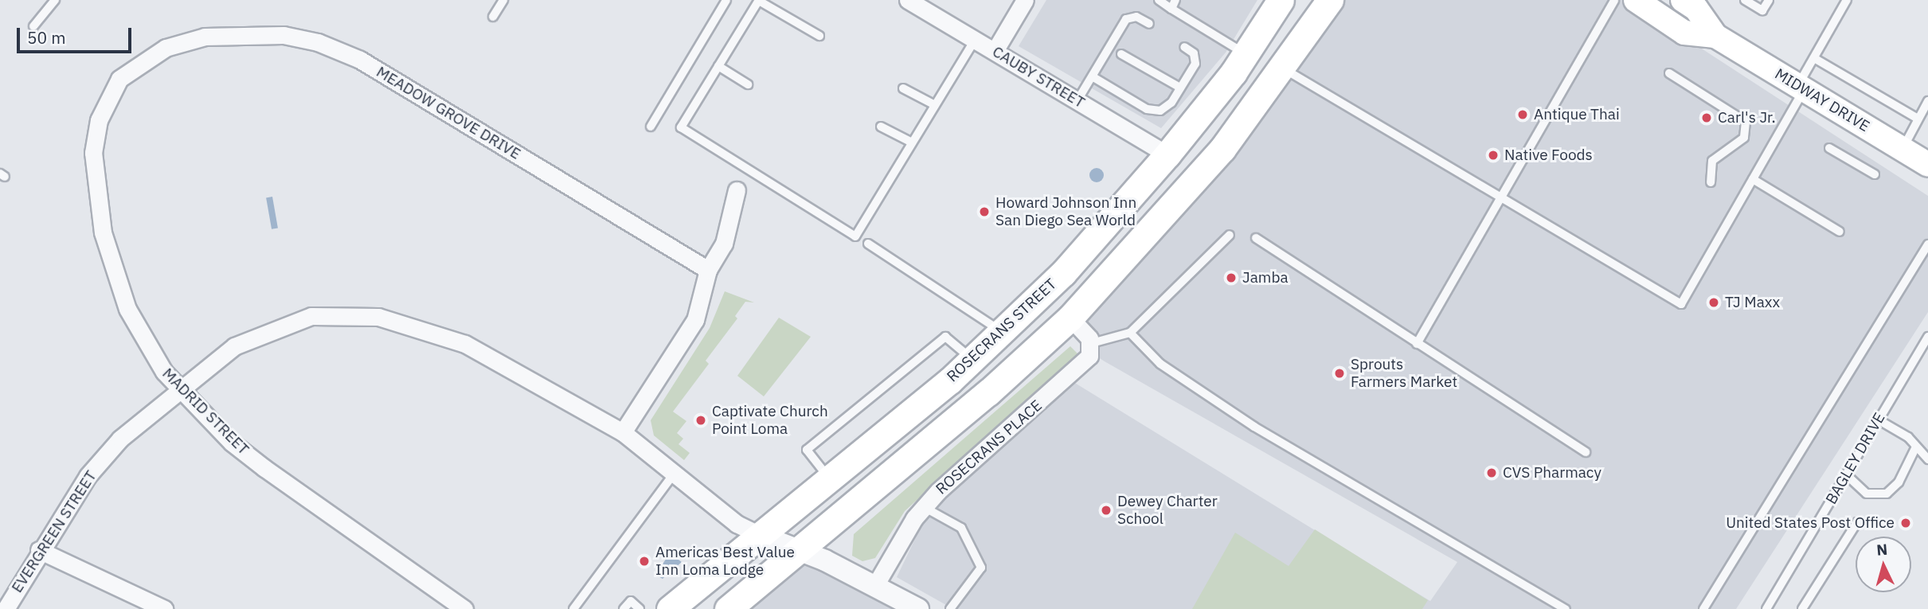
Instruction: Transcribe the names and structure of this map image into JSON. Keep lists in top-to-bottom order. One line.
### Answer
{"streets":{"main road":["MIDWAY DRIVE","ROSECRANS STREET"],"street":["CAUBY STREET","MEADOW GROVE DRIVE","MADRID STREET","ROSECRANS PLACE","EVERGREEN STREET"],"lane":["BAGLEY DRIVE"]},"crossings":[["CAUBY STREET","ROSECRANS STREET"],["MEADOW GROVE DRIVE","MADRID STREET"],["ROSECRANS STREET","EVERGREEN STREET"],["MADRID STREET","EVERGREEN STREET"]],"places":["Antique Thai","Carl's Jr.","Native Foods","Howard Johnson Inn San Diego Sea World","Jamba","TJ Maxx","Sprouts Farmers Market","Captivate Church Point Loma","CVS Pharmacy","Dewey Charter School","United States Post Office","Americas Best Value Inn Loma Lodge"],"scale_bar":"50 m","north":"top"}
